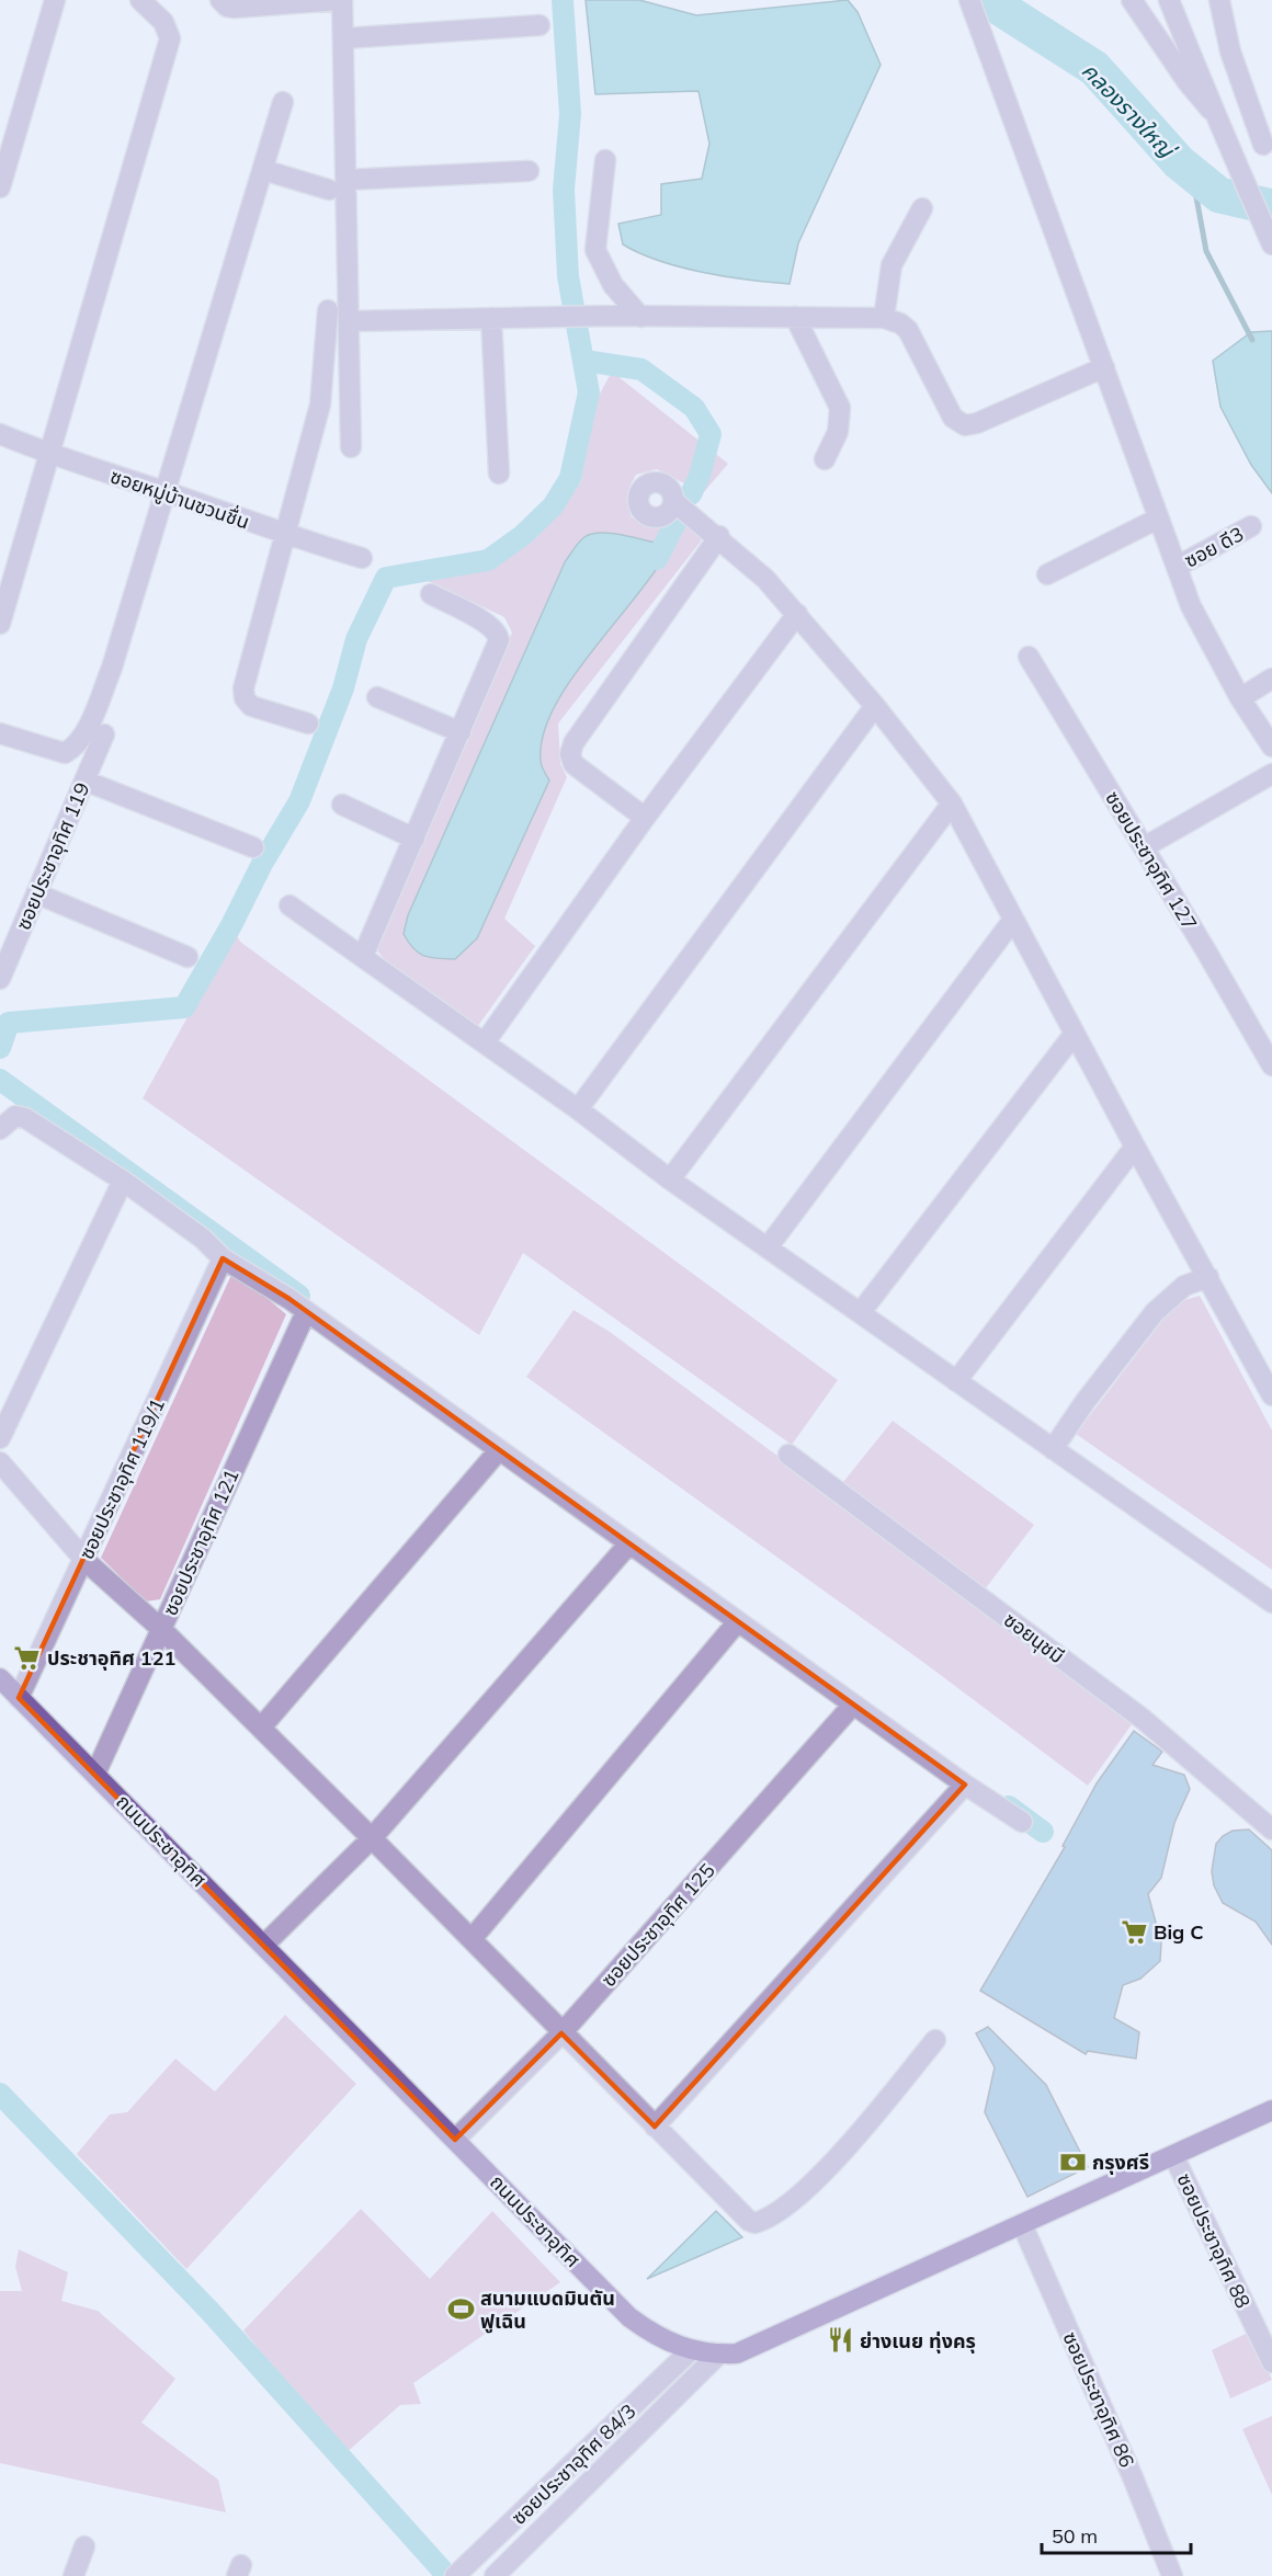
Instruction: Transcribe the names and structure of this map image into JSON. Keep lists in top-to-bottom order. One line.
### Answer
{"streets":{"main road":["ถนนประชาอุทิศ"],"street":["ซอยหมู่บ้านชวนชื่น","ซอย ดี3","ซอยประชาอุทิศ 119","ซอยประชาอุทิศ 127","ซอยประชาอุทิศ 119/1","ซอยประชาอุทิศ 121","ซอยนุชมี","ซอยประชาอุทิศ 125","ซอยประชาอุทิศ 88","ซอยประชาอุทิศ 86","ซอยประชาอุทิศ 84/3"]},"crossings":[["ซอยประชาอุทิศ 119/1","ถนนประชาอุทิศ"],["ซอยประชาอุทิศ 121","ถนนประชาอุทิศ"],["ถนนประชาอุทิศ","ซอยประชาอุทิศ 125"],["ถนนประชาอุทิศ","ซอยประชาอุทิศ 88"],["ถนนประชาอุทิศ","ซอยประชาอุทิศ 86"],["ถนนประชาอุทิศ","ซอยประชาอุทิศ 84/3"]],"water":["คลองรางใหญ่"],"places":{"supermarket":["ประชาอุทิศ 121","Big C"],"bank":["กรุงศรี"],"sports":["สนามแบดมินตัน ฟูเฉิน"],"restaurant":["ย่างเนย ทุ่งครุ"]},"scale_bar":"50 m"}
